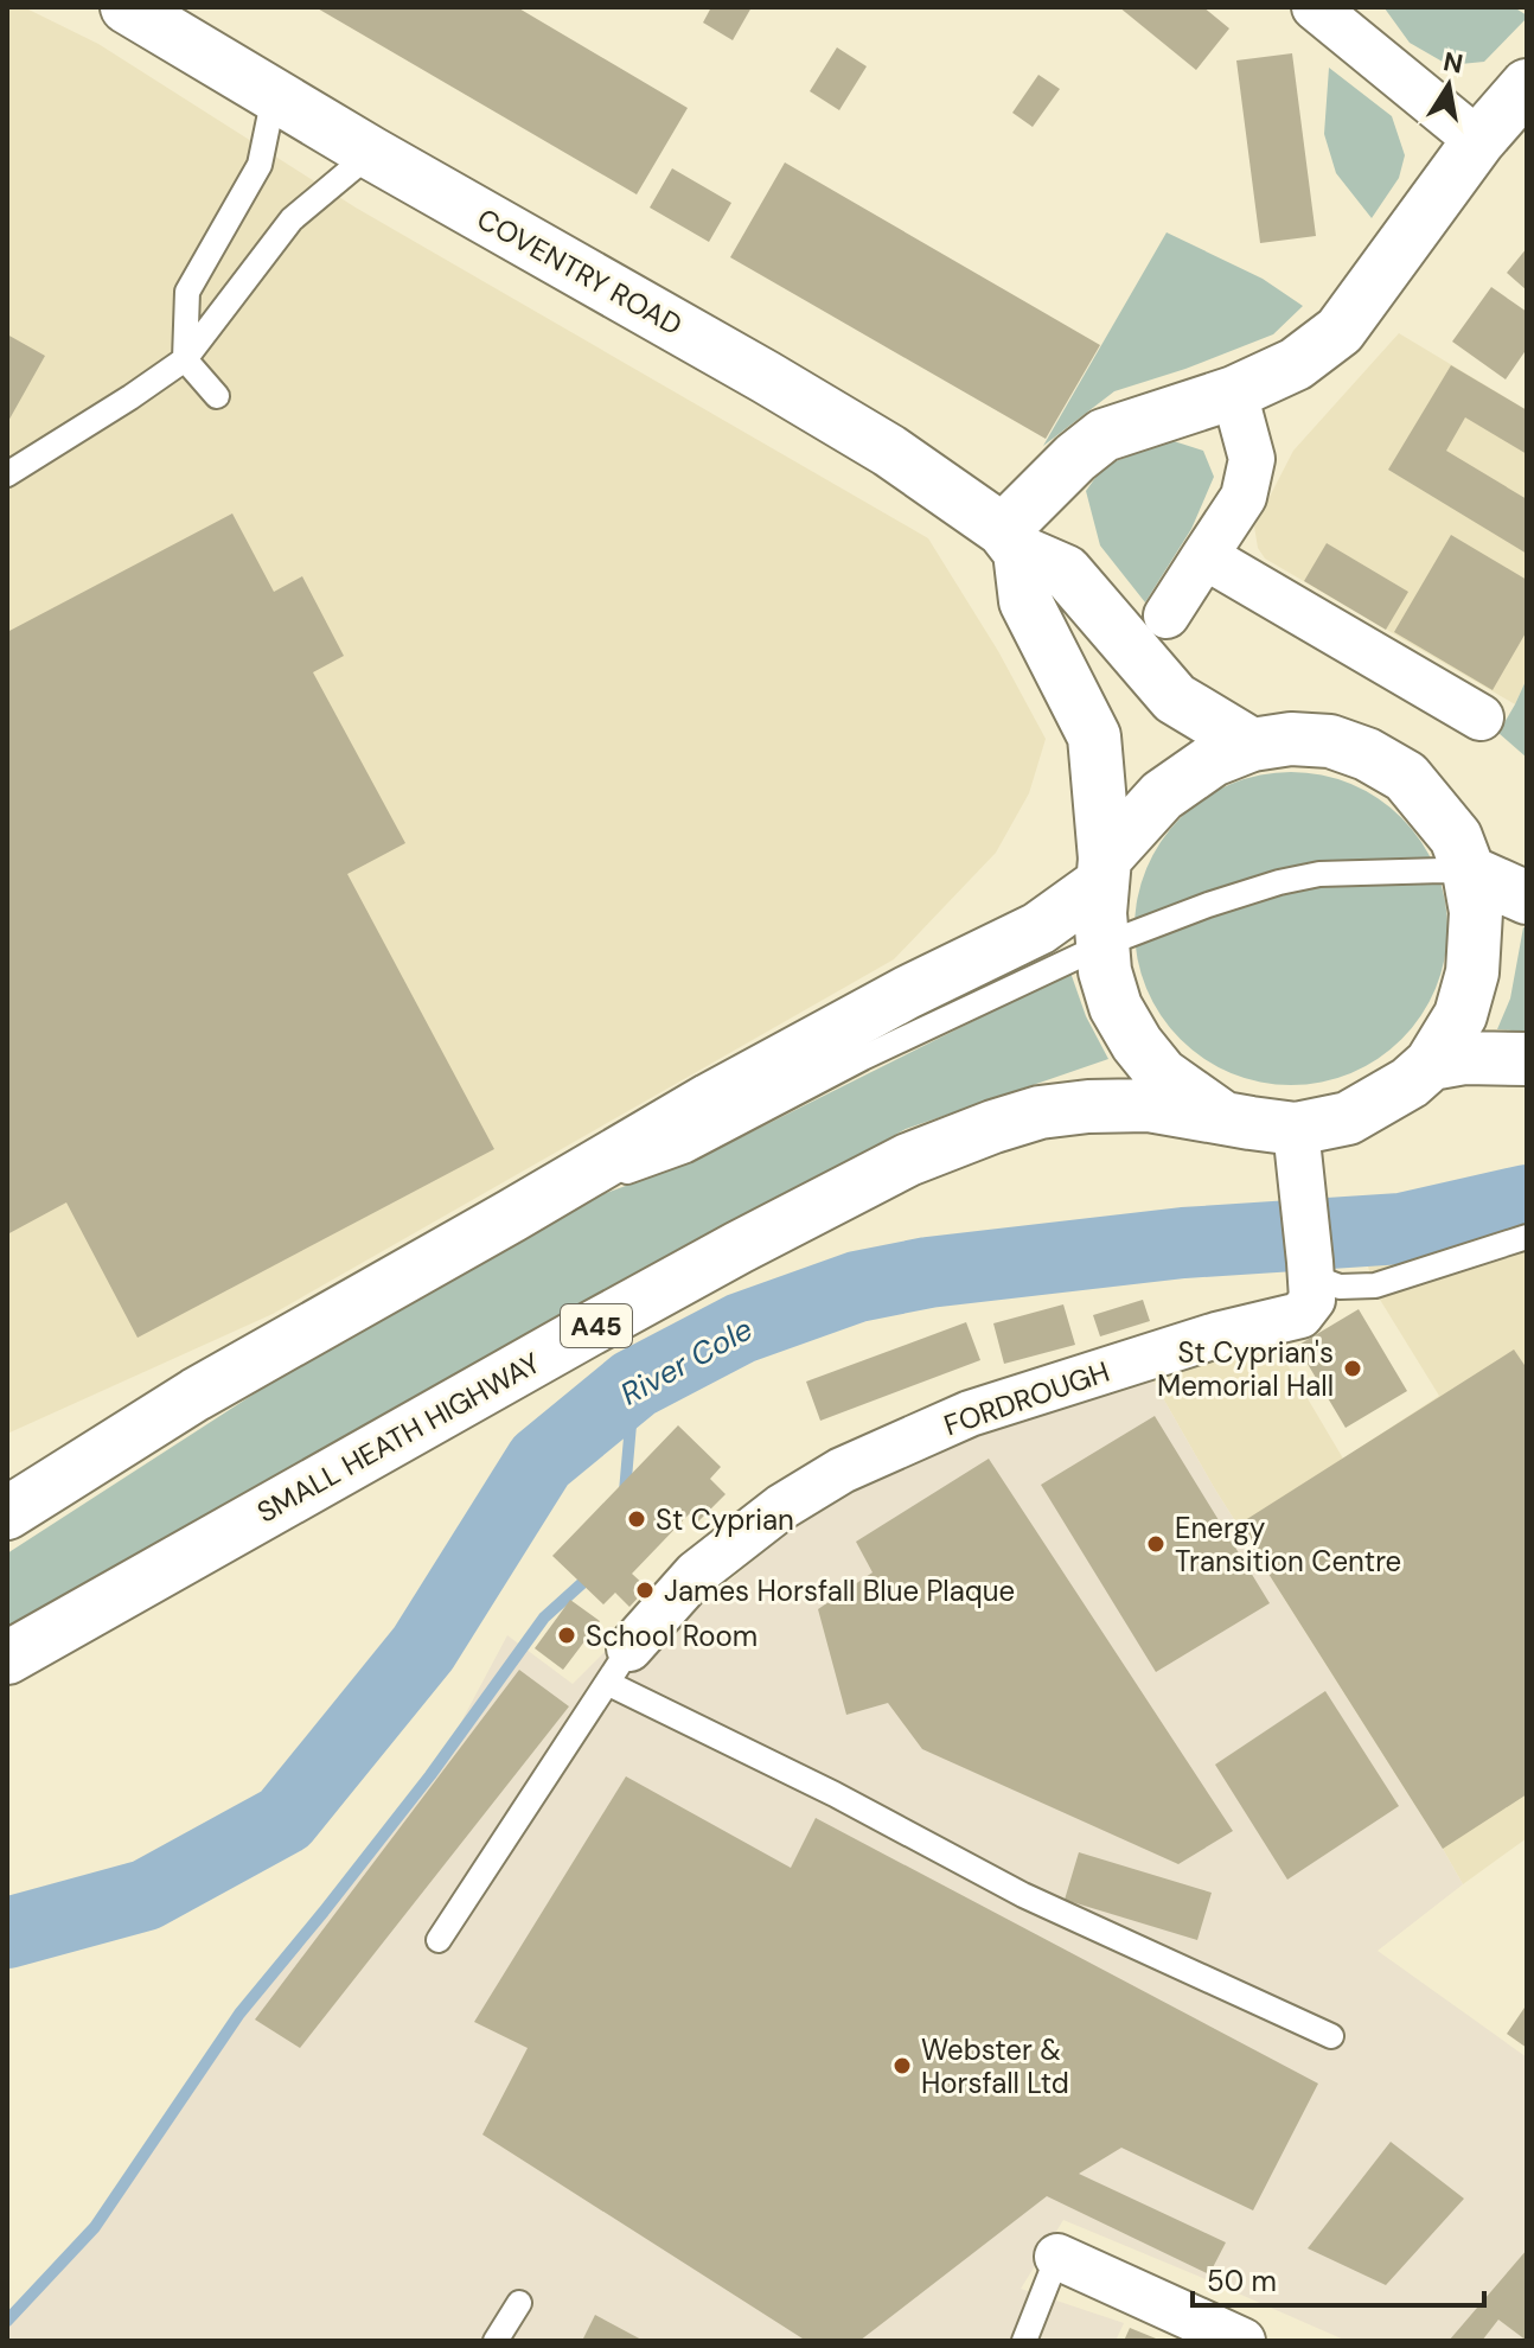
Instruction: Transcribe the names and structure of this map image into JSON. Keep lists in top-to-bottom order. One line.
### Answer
{"streets":{"main road":["COVENTRY ROAD","A45","SMALL HEATH HIGHWAY"],"street":["FORDROUGH"]},"crossings":[["FORDROUGH","SMALL HEATH HIGHWAY"]],"water":["River Cole"],"places":["St Cyprian's Memorial Hall","St Cyprian","Energy Transition Centre","James Horsfall Blue Plaque","School Room","Webster & Horsfall Ltd"],"scale_bar":"50 m","north":"top"}
